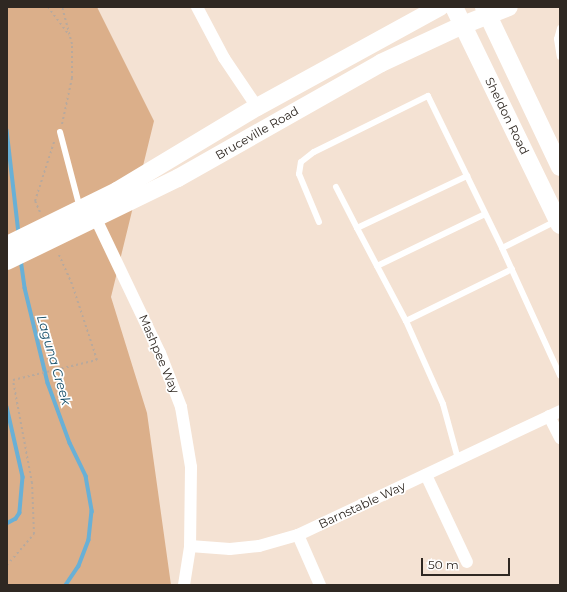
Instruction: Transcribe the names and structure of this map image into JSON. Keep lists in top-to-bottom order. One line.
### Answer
{"streets":{"main road":["Sheldon Road","Bruceville Road"],"street":["Mashpee Way","Barnstable Way"]},"crossings":[["Sheldon Road","Bruceville Road"],["Bruceville Road","Mashpee Way"],["Mashpee Way","Barnstable Way"]],"water":["Laguna Creek"],"scale_bar":"50 m"}
